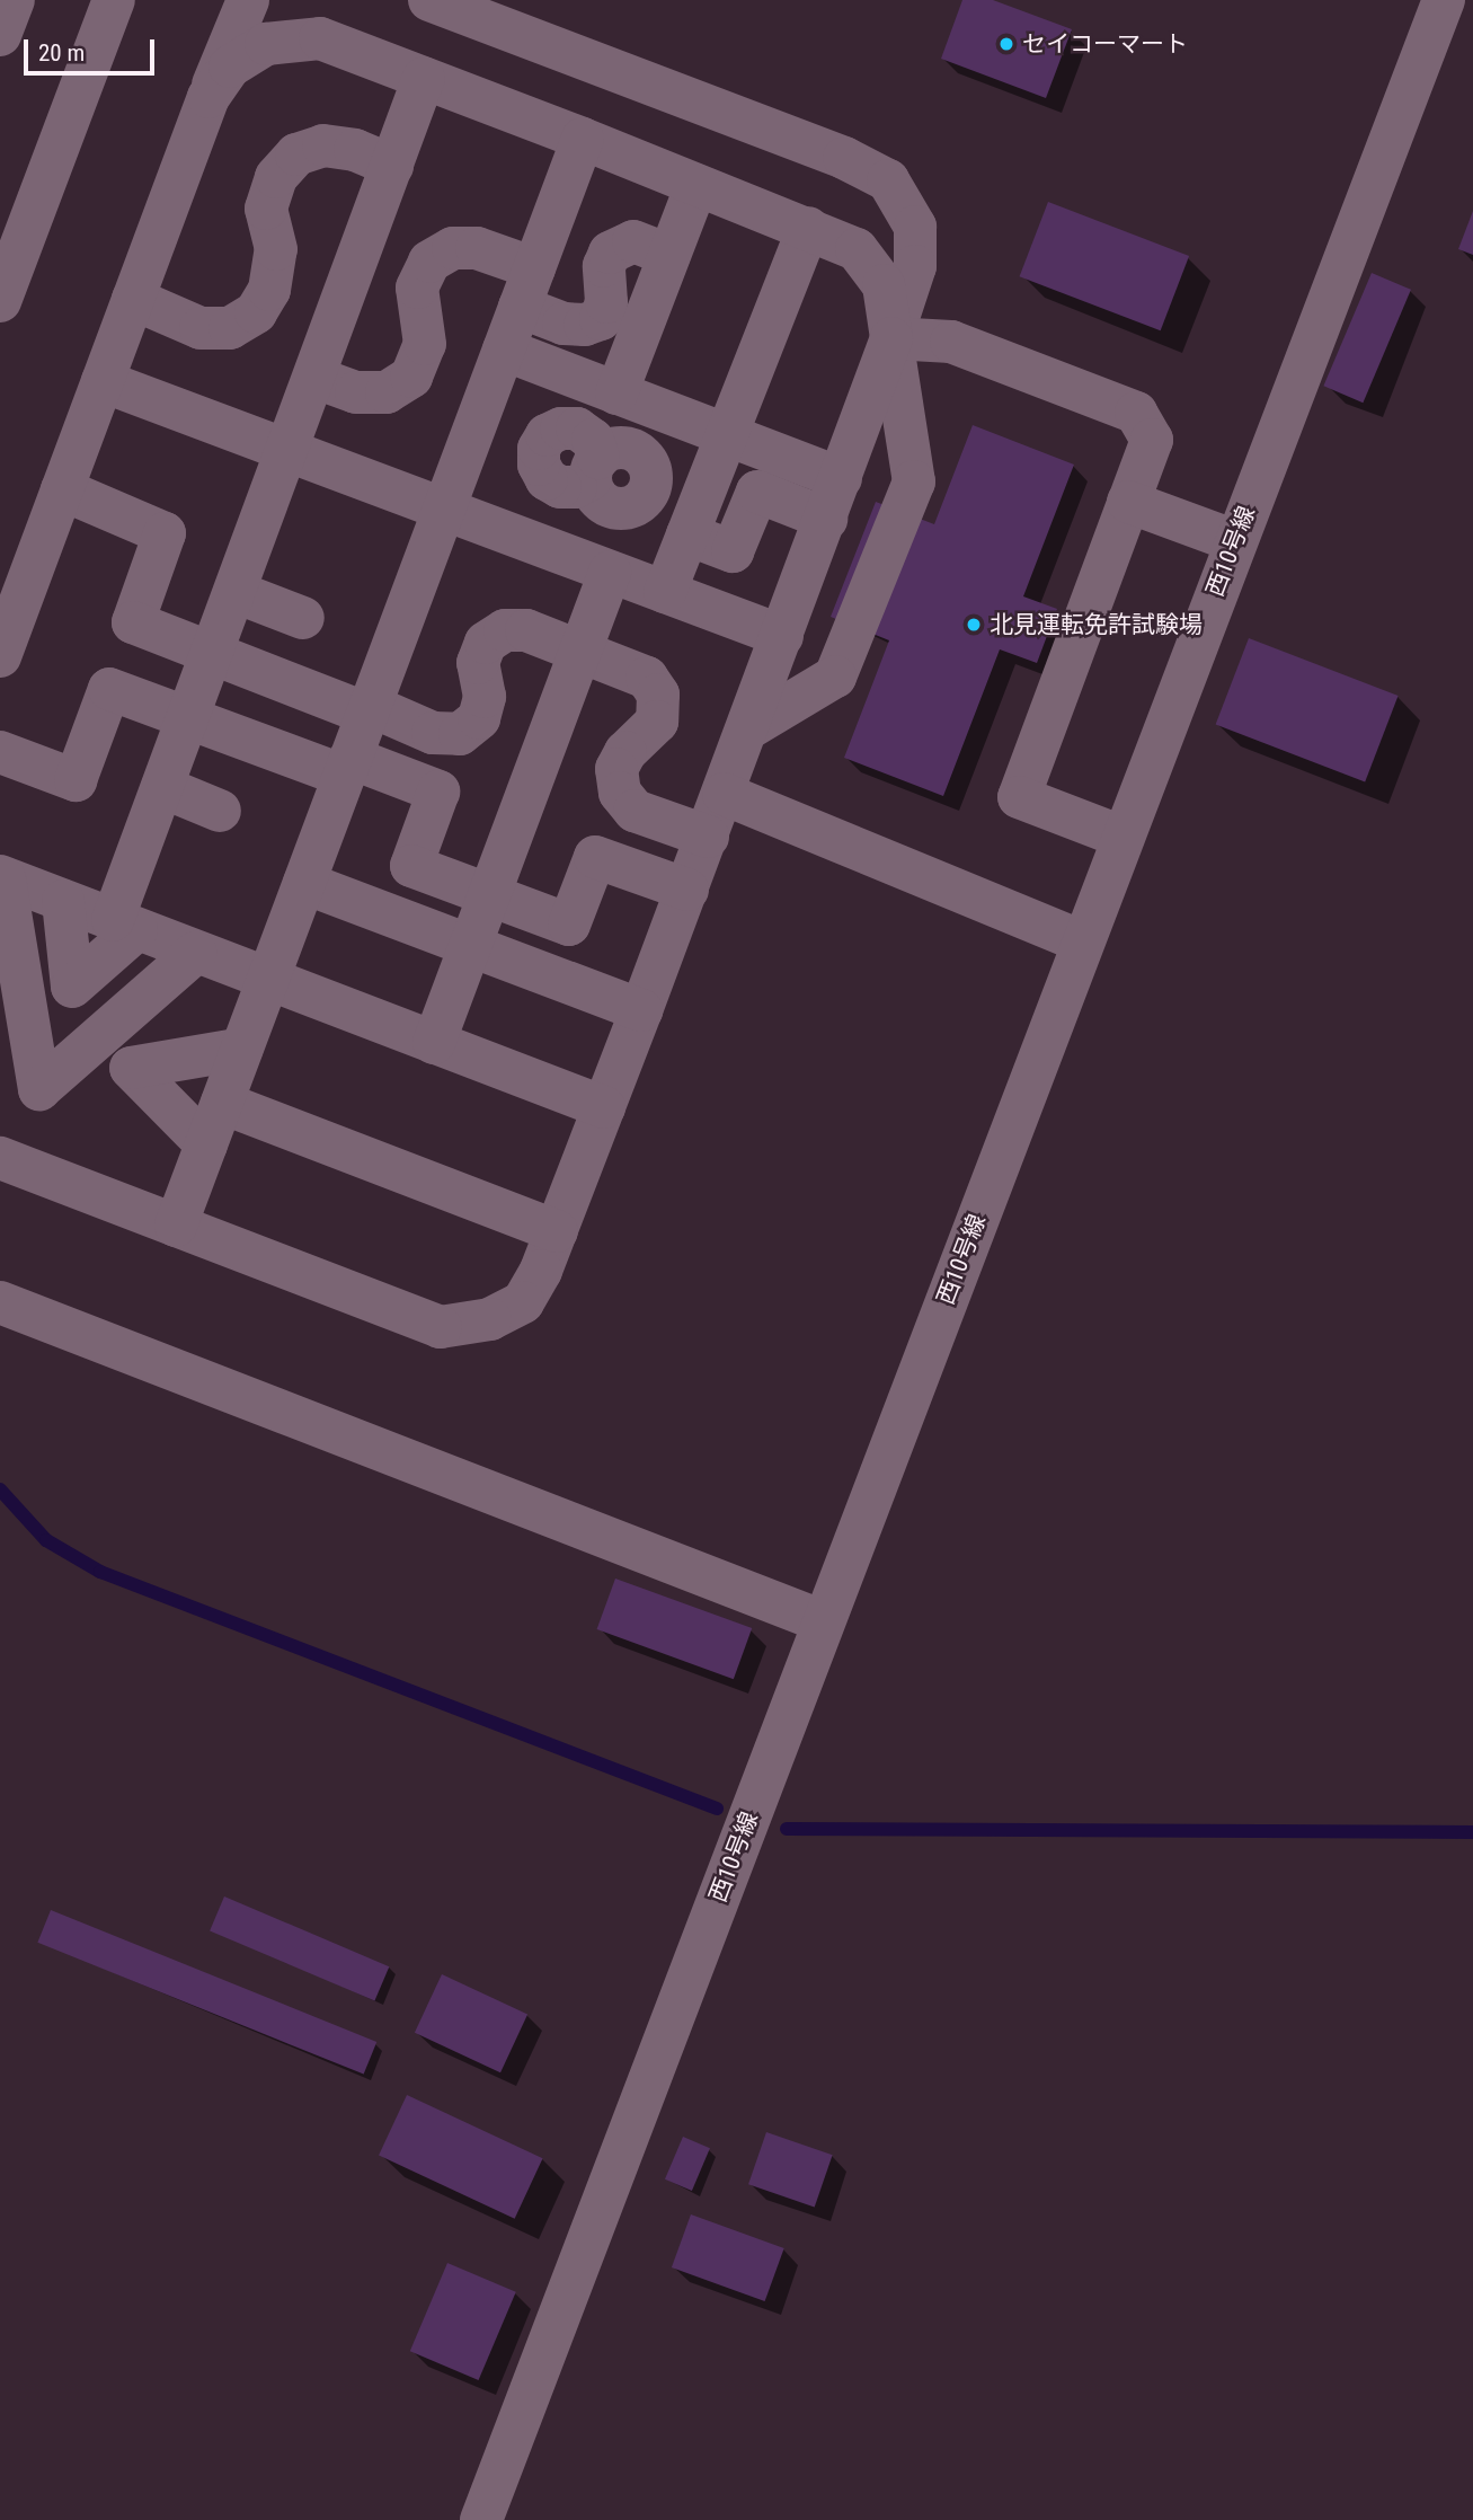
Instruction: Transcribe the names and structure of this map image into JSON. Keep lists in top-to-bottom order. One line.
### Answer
{"streets":{"street":["西10号線"]},"places":["セイコーマート","北見運転免許試験場"],"scale_bar":"20 m"}
